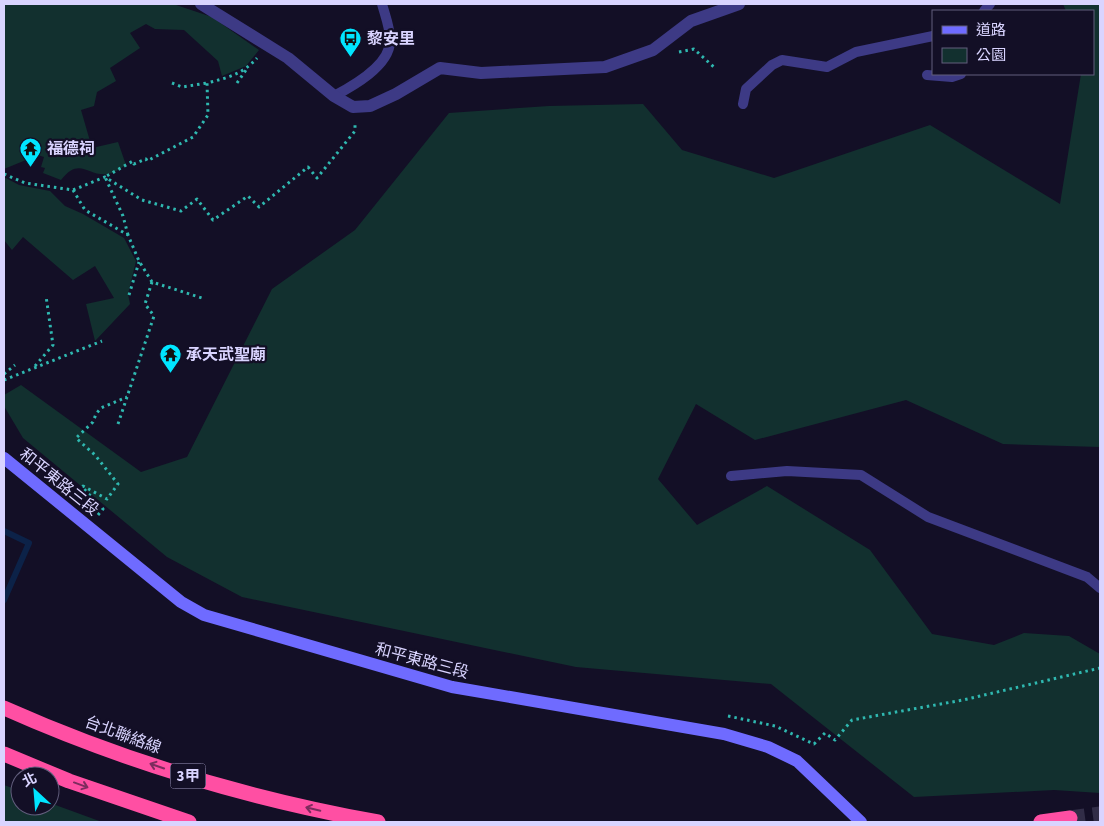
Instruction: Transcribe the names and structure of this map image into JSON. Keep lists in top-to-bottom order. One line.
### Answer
{"streets":{"highway":["台北聯絡線","3甲"],"main road":["和平東路三段"]},"places":{"bus stop":["黎安里"],"temple":["福德祠","承天武聖廟"]},"legend":["道路","公園"],"north":"top left"}
